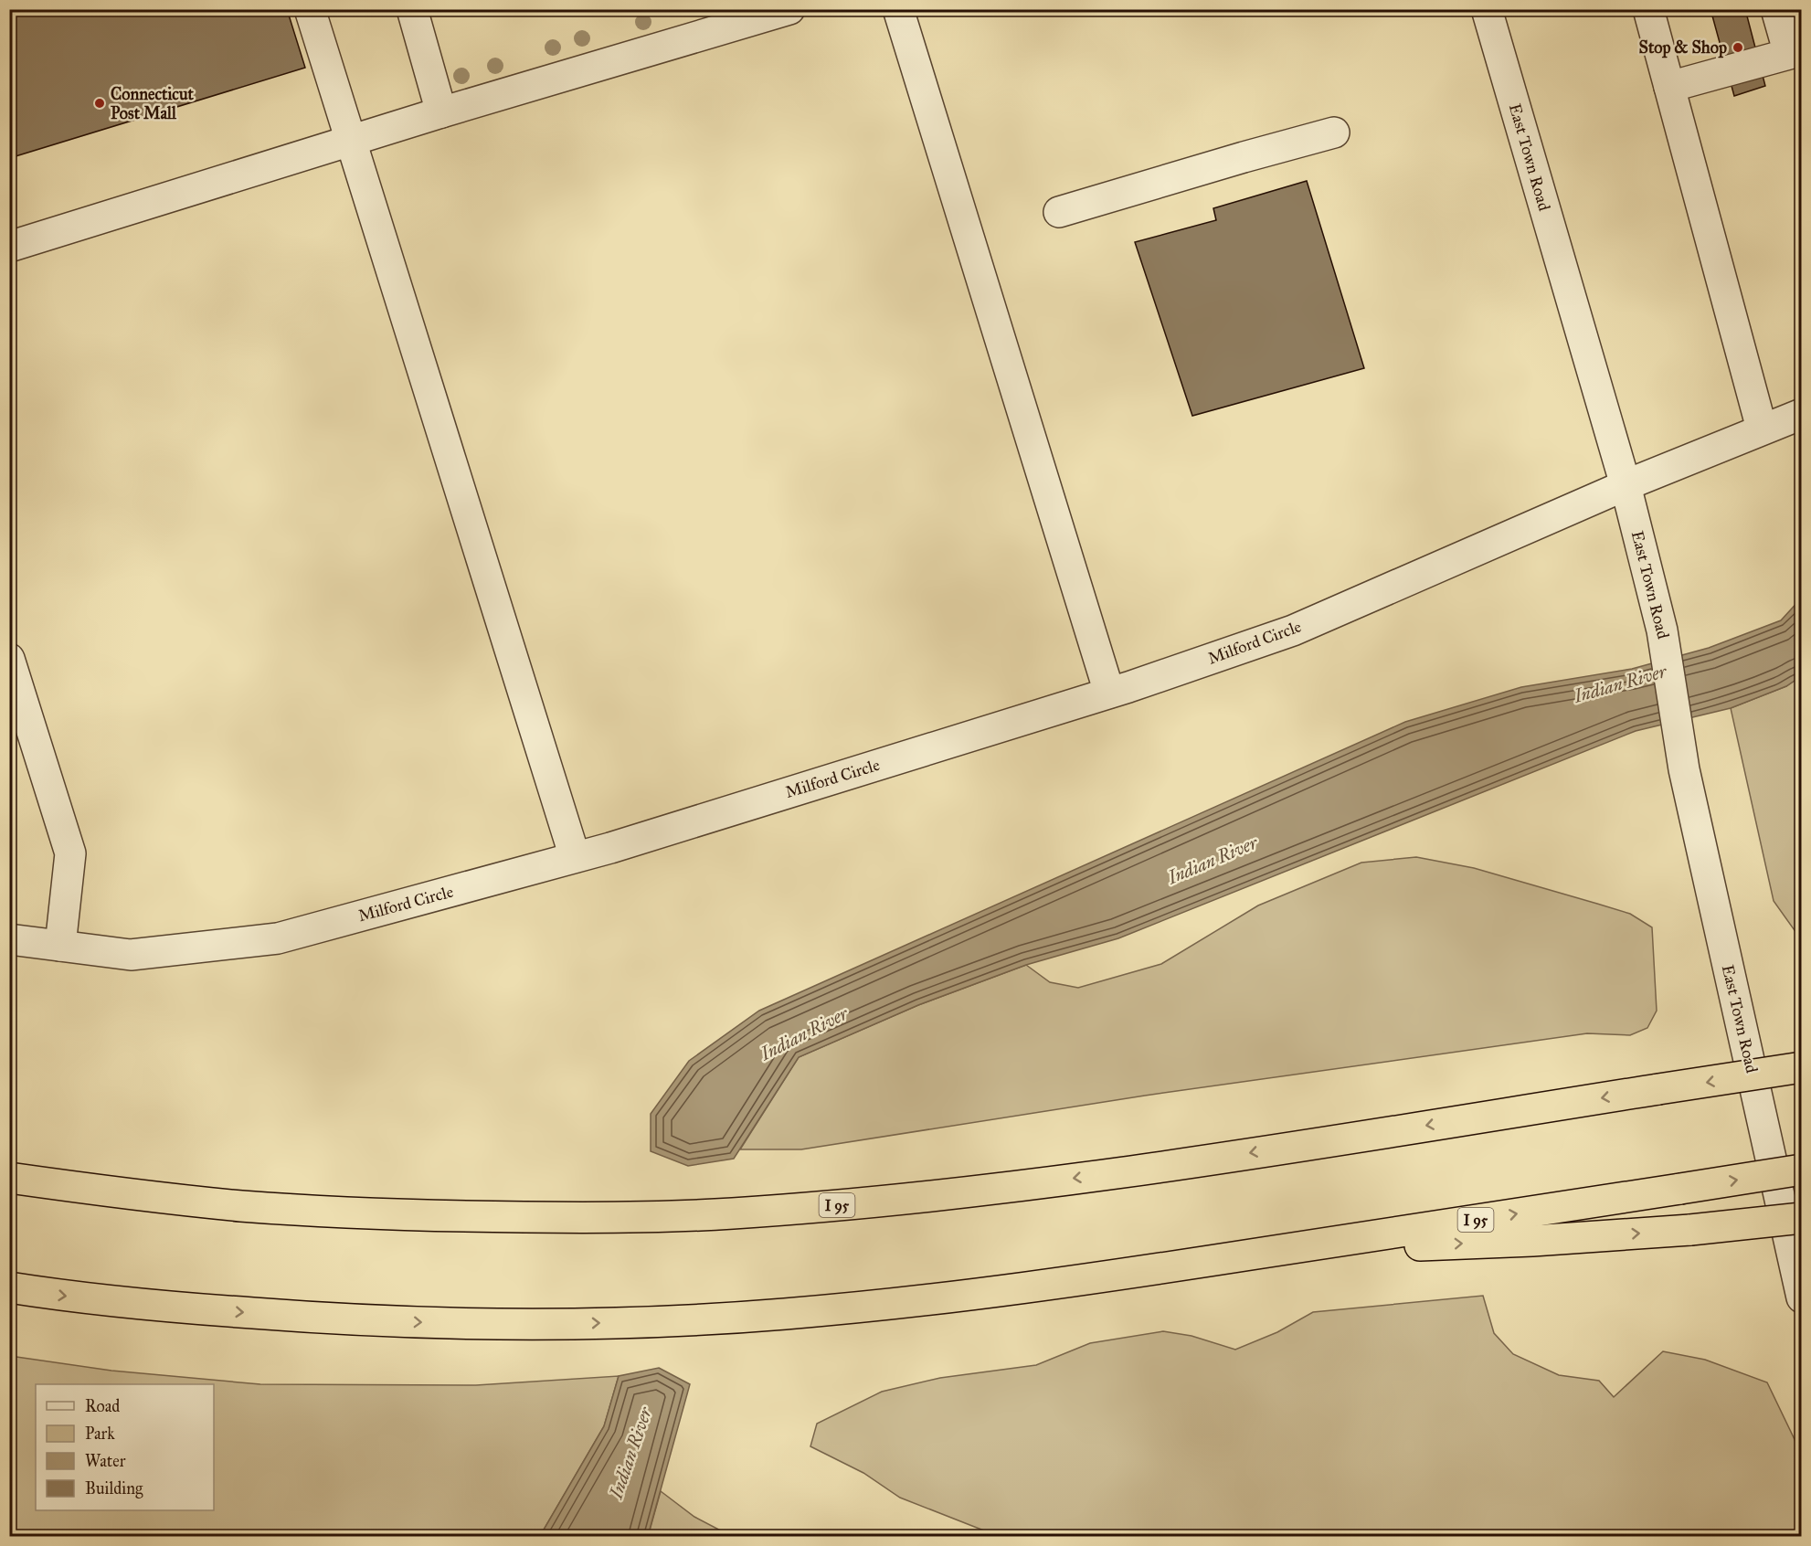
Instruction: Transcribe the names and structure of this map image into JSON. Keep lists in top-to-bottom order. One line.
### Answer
{"streets":{"highway":["I 95"],"street":["East Town Road","Milford Circle"]},"crossings":[["East Town Road","Milford Circle"]],"water":["Indian River"],"places":["Stop & Shop","Connecticut Post Mall"],"legend":["Road","Park","Water","Building"]}
